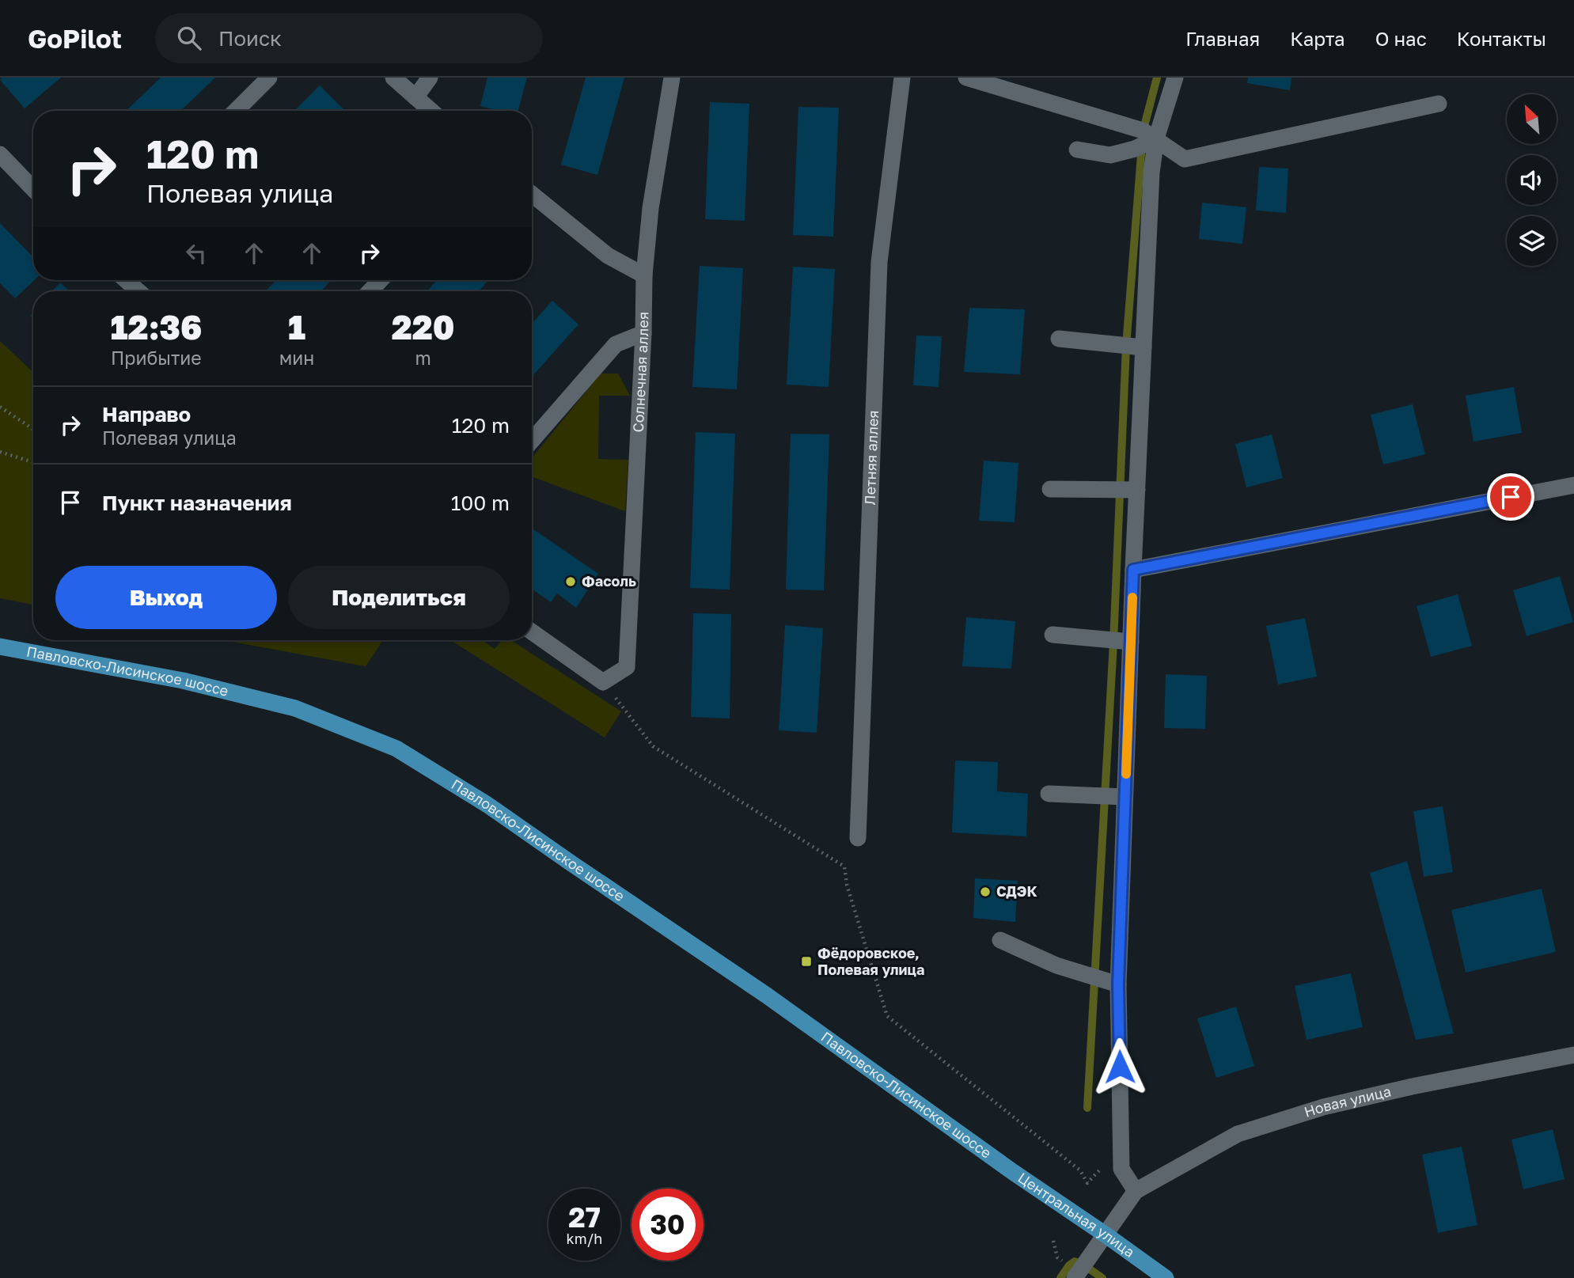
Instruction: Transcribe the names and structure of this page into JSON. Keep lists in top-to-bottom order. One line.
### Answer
{"streets":{"main road":["Павловско-Лисинское шоссе","Центральная улица"],"street":["Солнечная аллея","Летняя аллея","Новая улица"]},"crossings":[["Павловско-Лисинское шоссе","Центральная улица"]],"places":{"other":["Фасоль","СДЭК"],"transit":["Фёдоровское, Полевая улица"]},"north":"top left","page":{"header":"GoPilot","search":"Поиск","nav":["Главная","Карта","О нас","Контакты"],"turn":["120 m","Полевая улица"],"eta":["12:36","Прибытие","1","мин","220","m"],"list":[{"name":"Направо","note":"Полевая улица","value":"120 m"},{"name":"Пункт назначения","value":"100 m"}],"buttons":["Выход","Поделиться"],"speed":"27 km/h","limit":"30"}}
